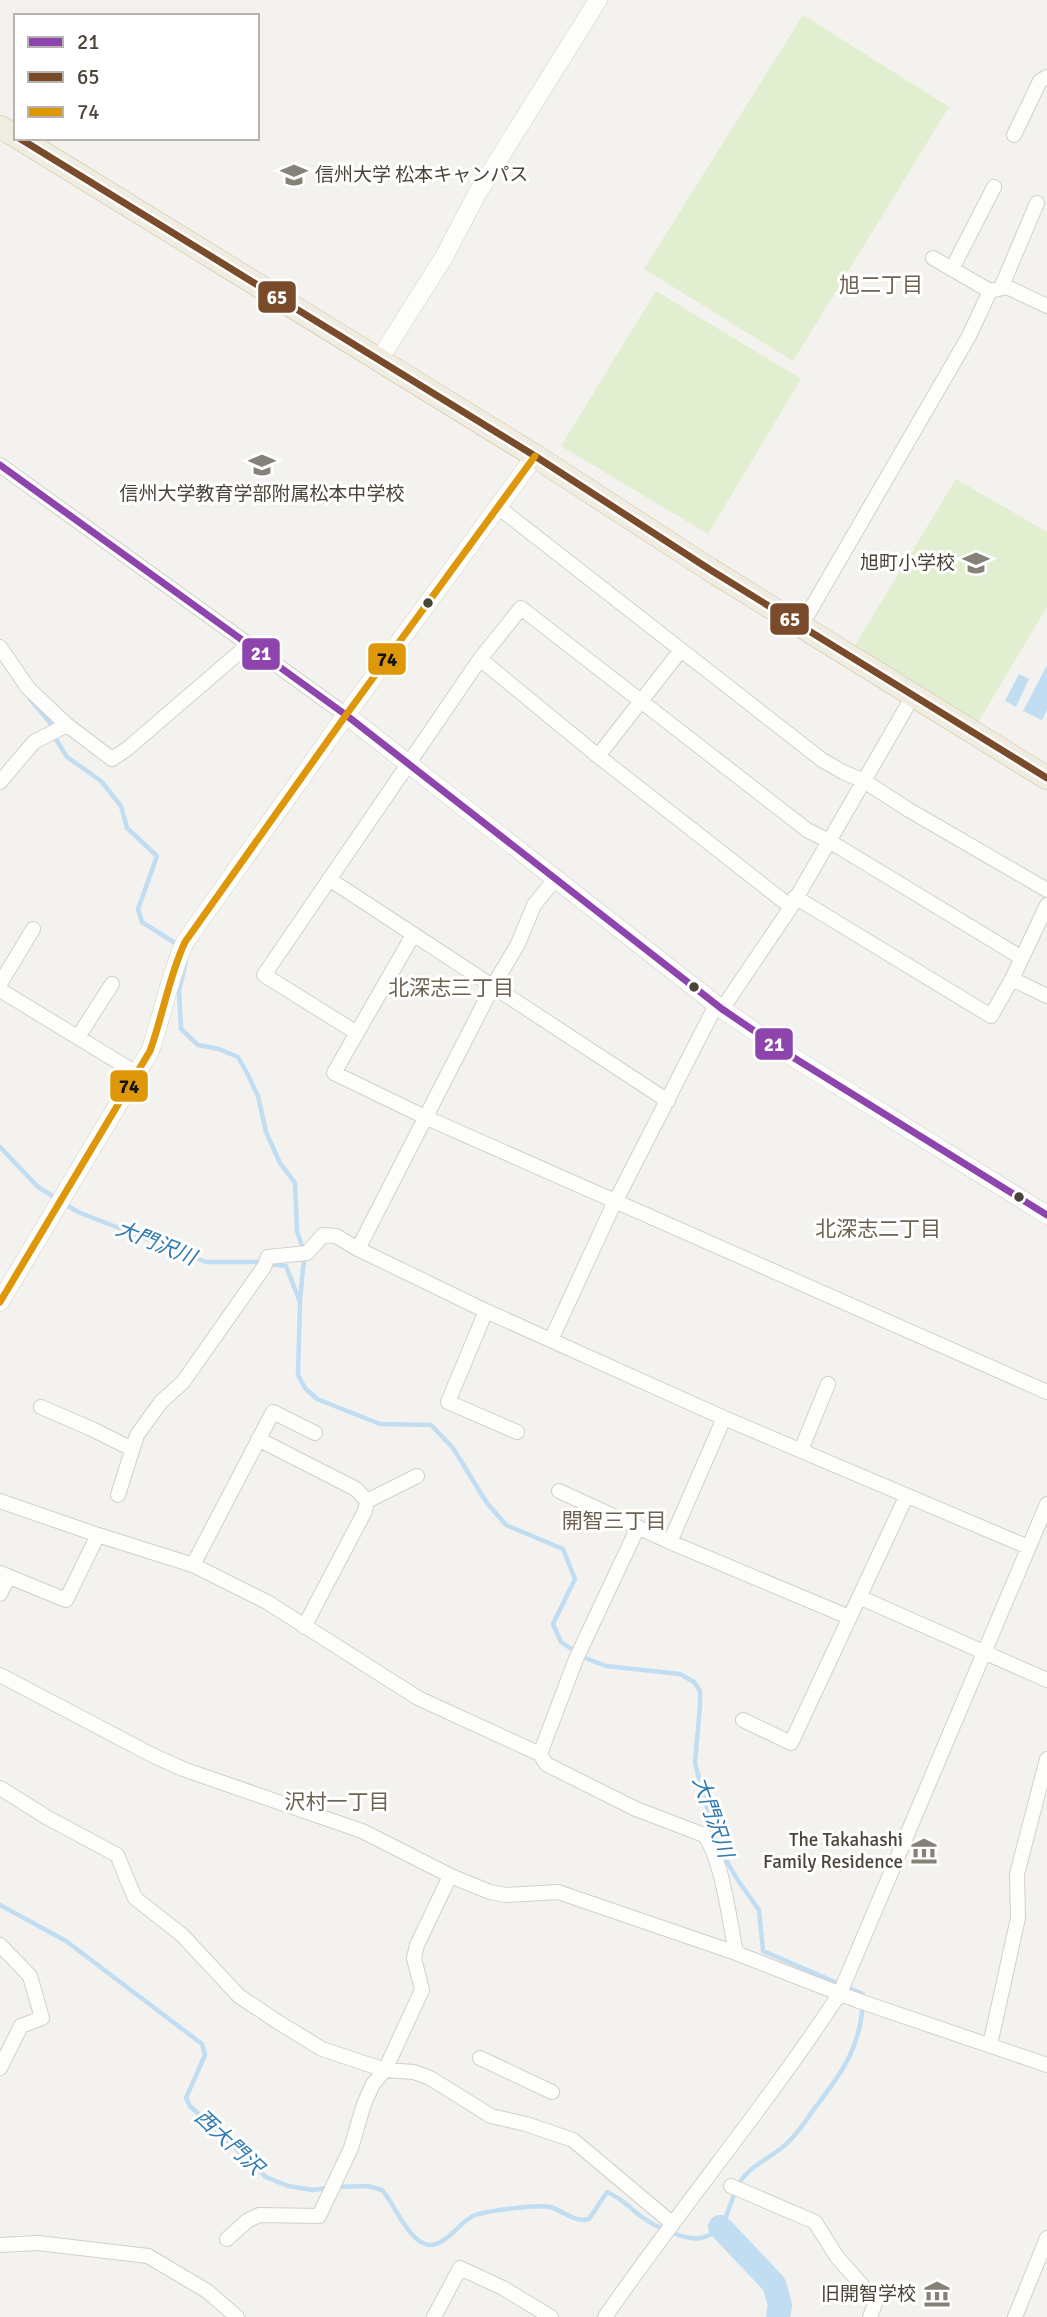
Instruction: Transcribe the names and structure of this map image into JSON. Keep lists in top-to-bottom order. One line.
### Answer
{"districts":["旭二丁目","北深志三丁目","北深志二丁目","開智三丁目","沢村一丁目"],"water":["大門沢川","西大門沢"],"places":{"school or university":["信州大学 松本キャンパス","信州大学教育学部附属松本中学校","旭町小学校"],"museum":["The Takahashi Family Residence","旧開智学校"]},"lines":["transit line 65","transit line 74","transit line 21"],"legend":["21","65","74"]}
